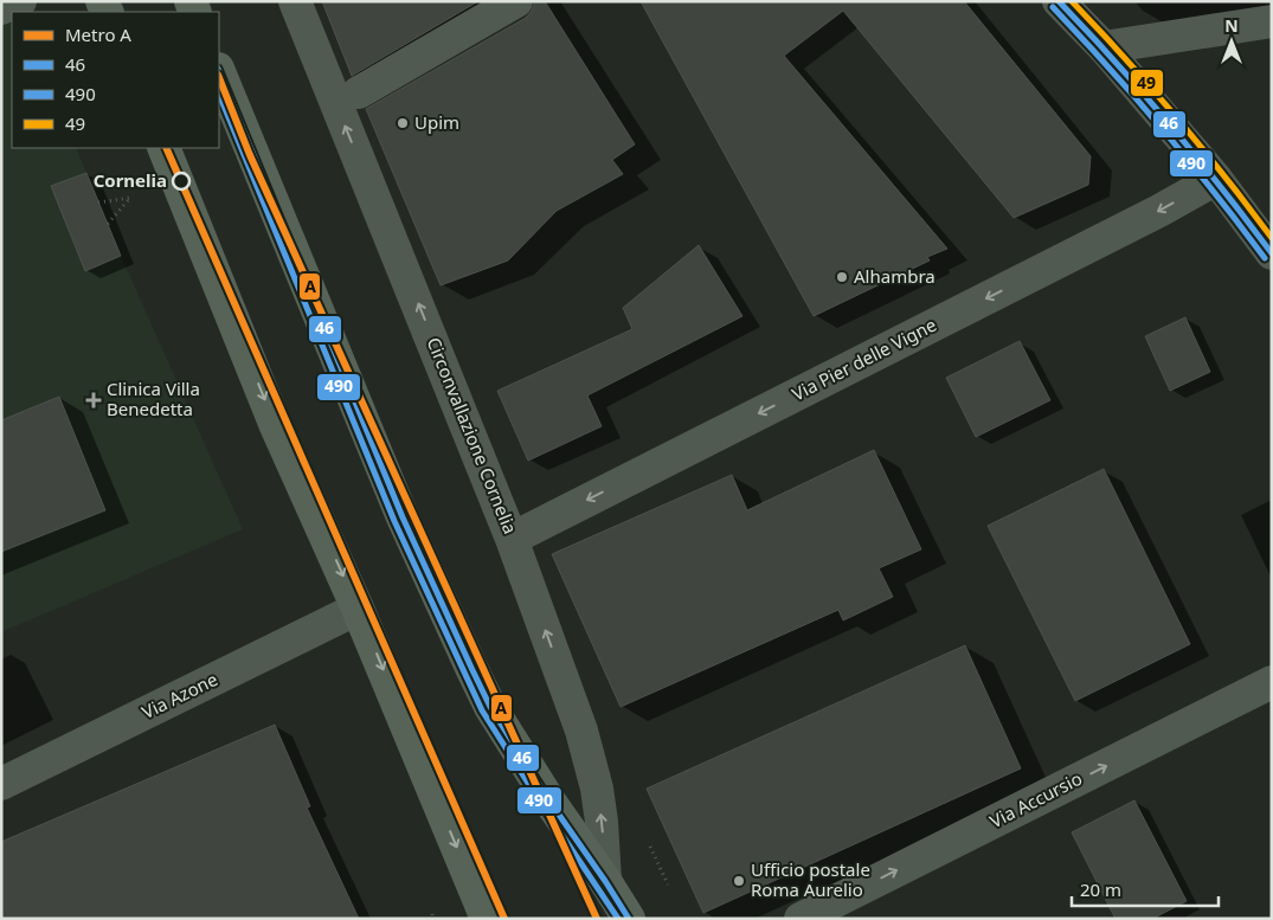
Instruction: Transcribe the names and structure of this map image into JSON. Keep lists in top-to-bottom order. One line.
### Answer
{"streets":{"main road":["Circonvallazione Cornelia"],"street":["Via Pier delle Vigne","Via Azone","Via Accursio"]},"crossings":[["Via Pier delle Vigne","Circonvallazione Cornelia"]],"one_way":["Via Pier delle Vigne","Circonvallazione Cornelia","Via Accursio"],"places":{"other":["Upim","Cornelia","Alhambra","Ufficio postale Roma Aurelio"],"health":["Clinica Villa Benedetta"]},"lines":["transit line 46","transit line 49","transit line 490","metro line A"],"legend":["Metro A","46","490","49"],"scale_bar":"20 m","north":"top"}
